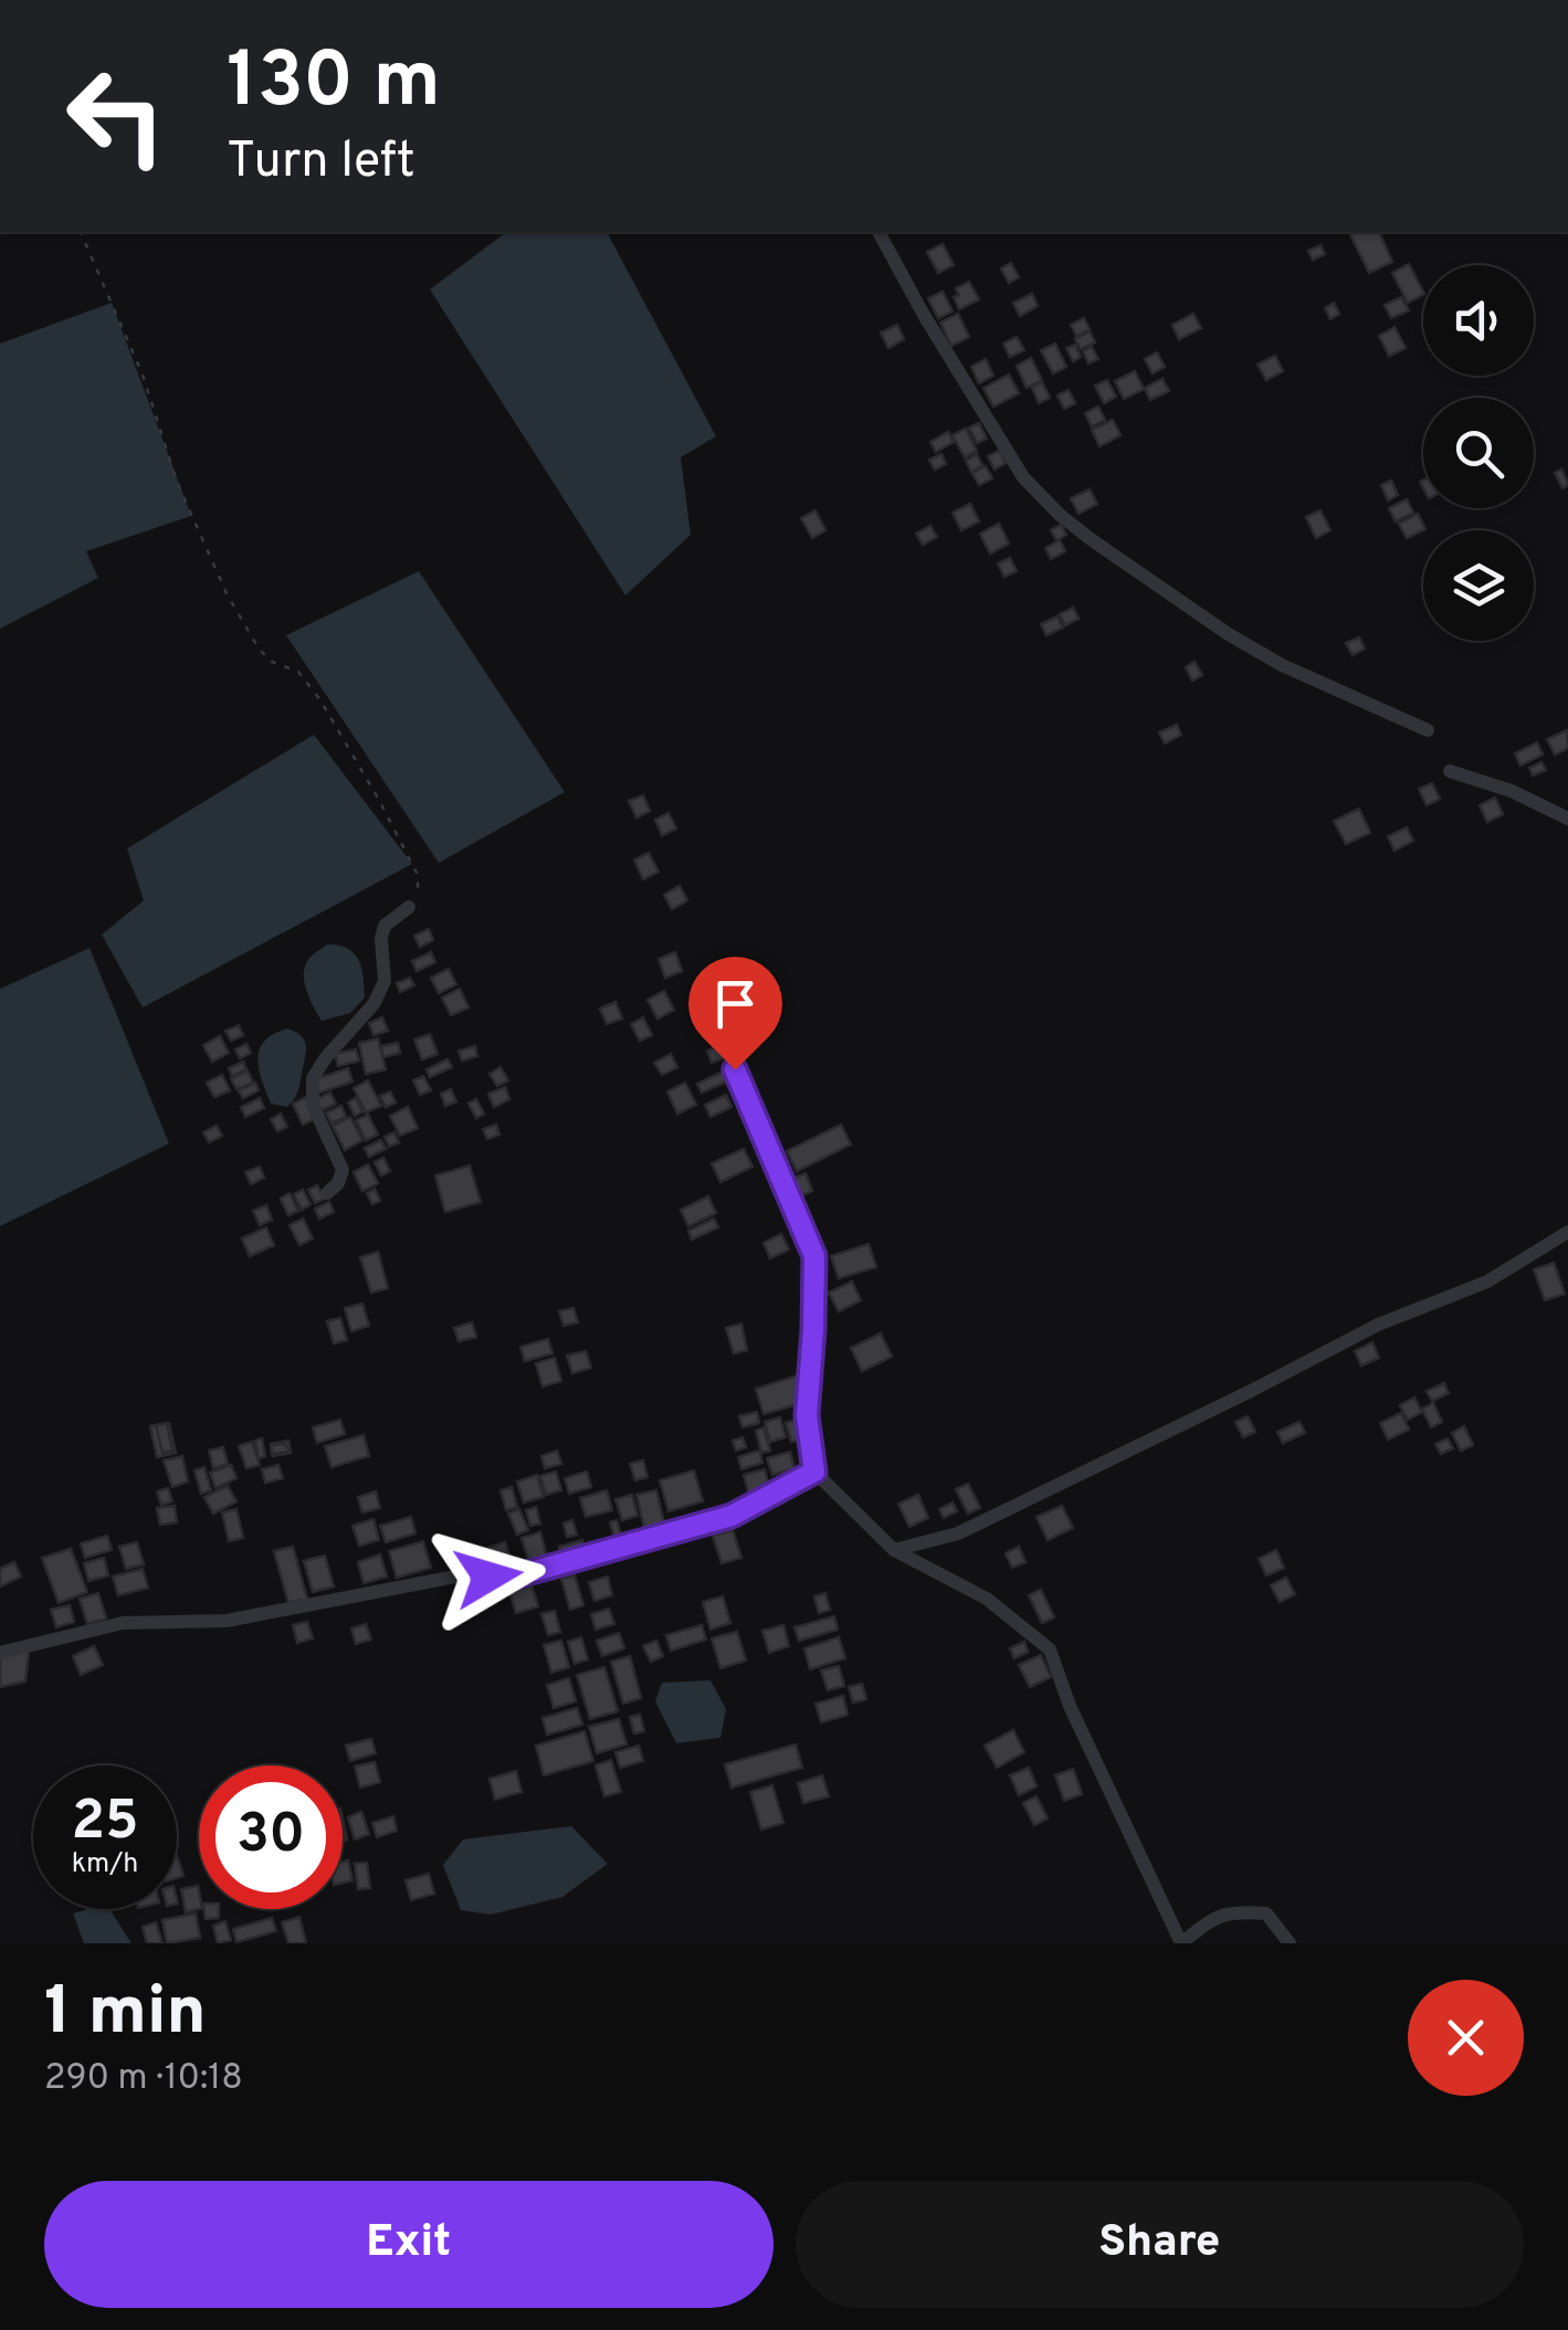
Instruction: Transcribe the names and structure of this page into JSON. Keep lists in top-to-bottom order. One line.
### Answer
{"page":{"turn":["130 m","Turn left"],"speed":"25 km/h","limit":"30","heading":["1 min","290 m · 10:18"],"buttons":["Exit","Share"]}}
